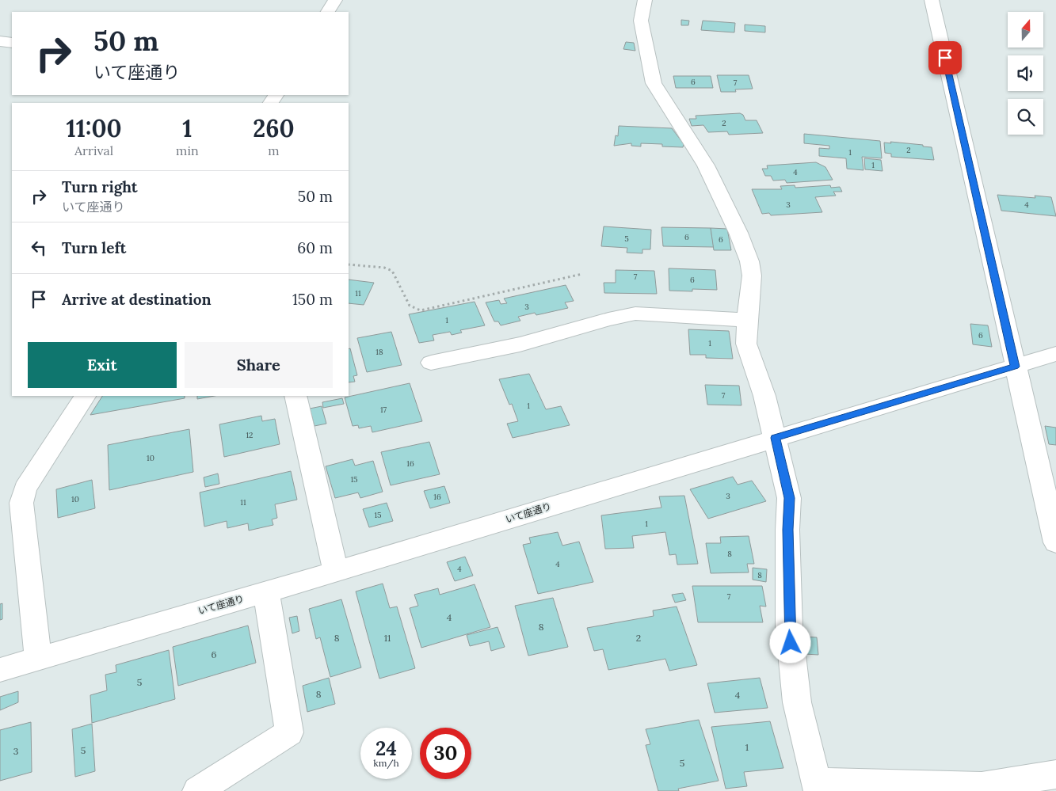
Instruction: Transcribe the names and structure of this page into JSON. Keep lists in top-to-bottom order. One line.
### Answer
{"streets":{"street":["いて座通り"]},"house_numbers":["6","7","2","2","1","1","4","3","4","6","5","6","7","6","11","3","1","6","1","18","7","1","17","12","10","16","15","3","16","10","11","15","1","8","4","4","8","7","4","8","8","11","2","6","5","8","4","1","5","3","5"],"north":"top","page":{"turn":["50 m","いて座通り"],"eta":["11:00","Arrival","1","min","260","m"],"list":[{"name":"Turn right","note":"いて座通り","value":"50 m"},{"name":"Turn left","value":"60 m"},{"name":"Arrive at destination","value":"150 m"}],"buttons":["Exit","Share"],"speed":"24 km/h","limit":"30"}}
